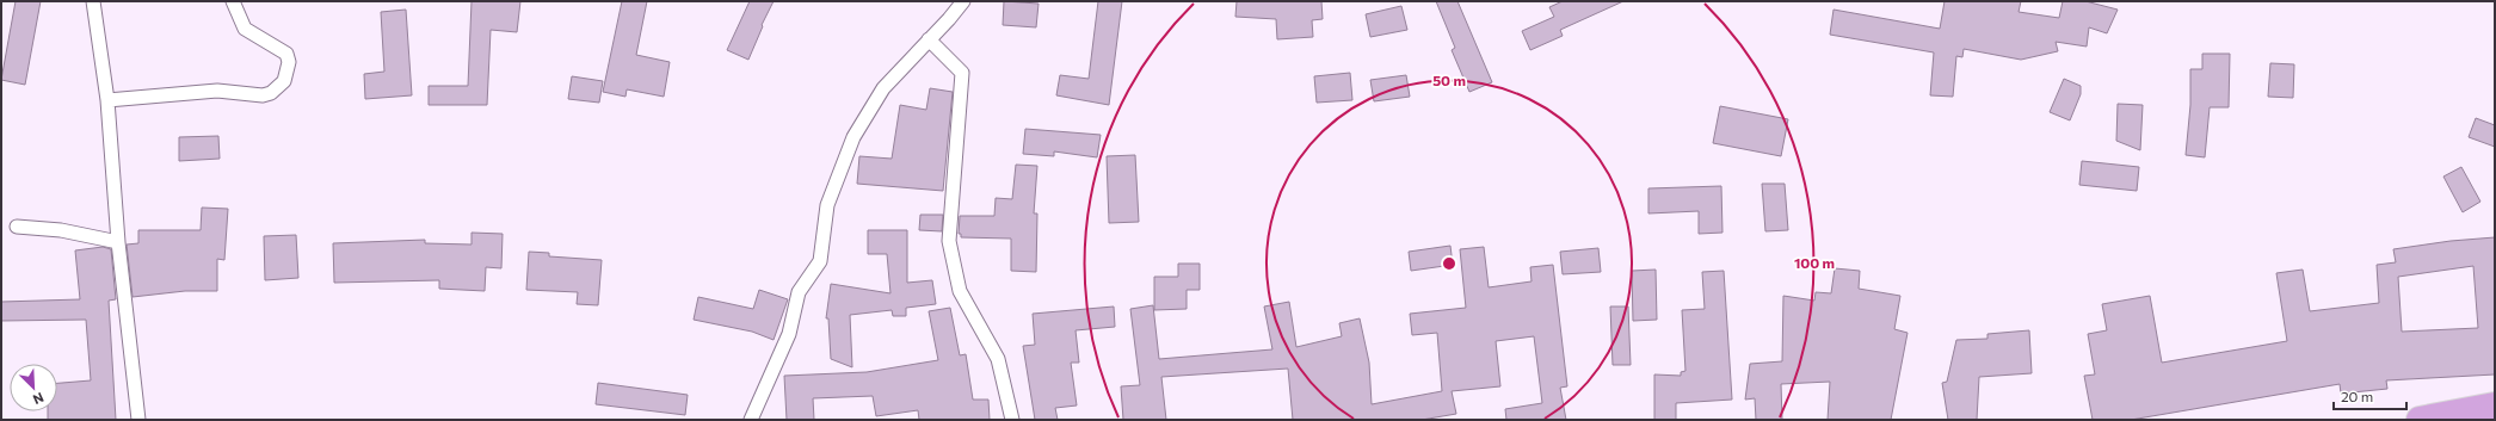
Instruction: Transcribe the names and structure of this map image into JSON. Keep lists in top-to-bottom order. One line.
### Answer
{"scale_bar":"20 m","north":"bottom right","rings":["50 m","100 m"]}
